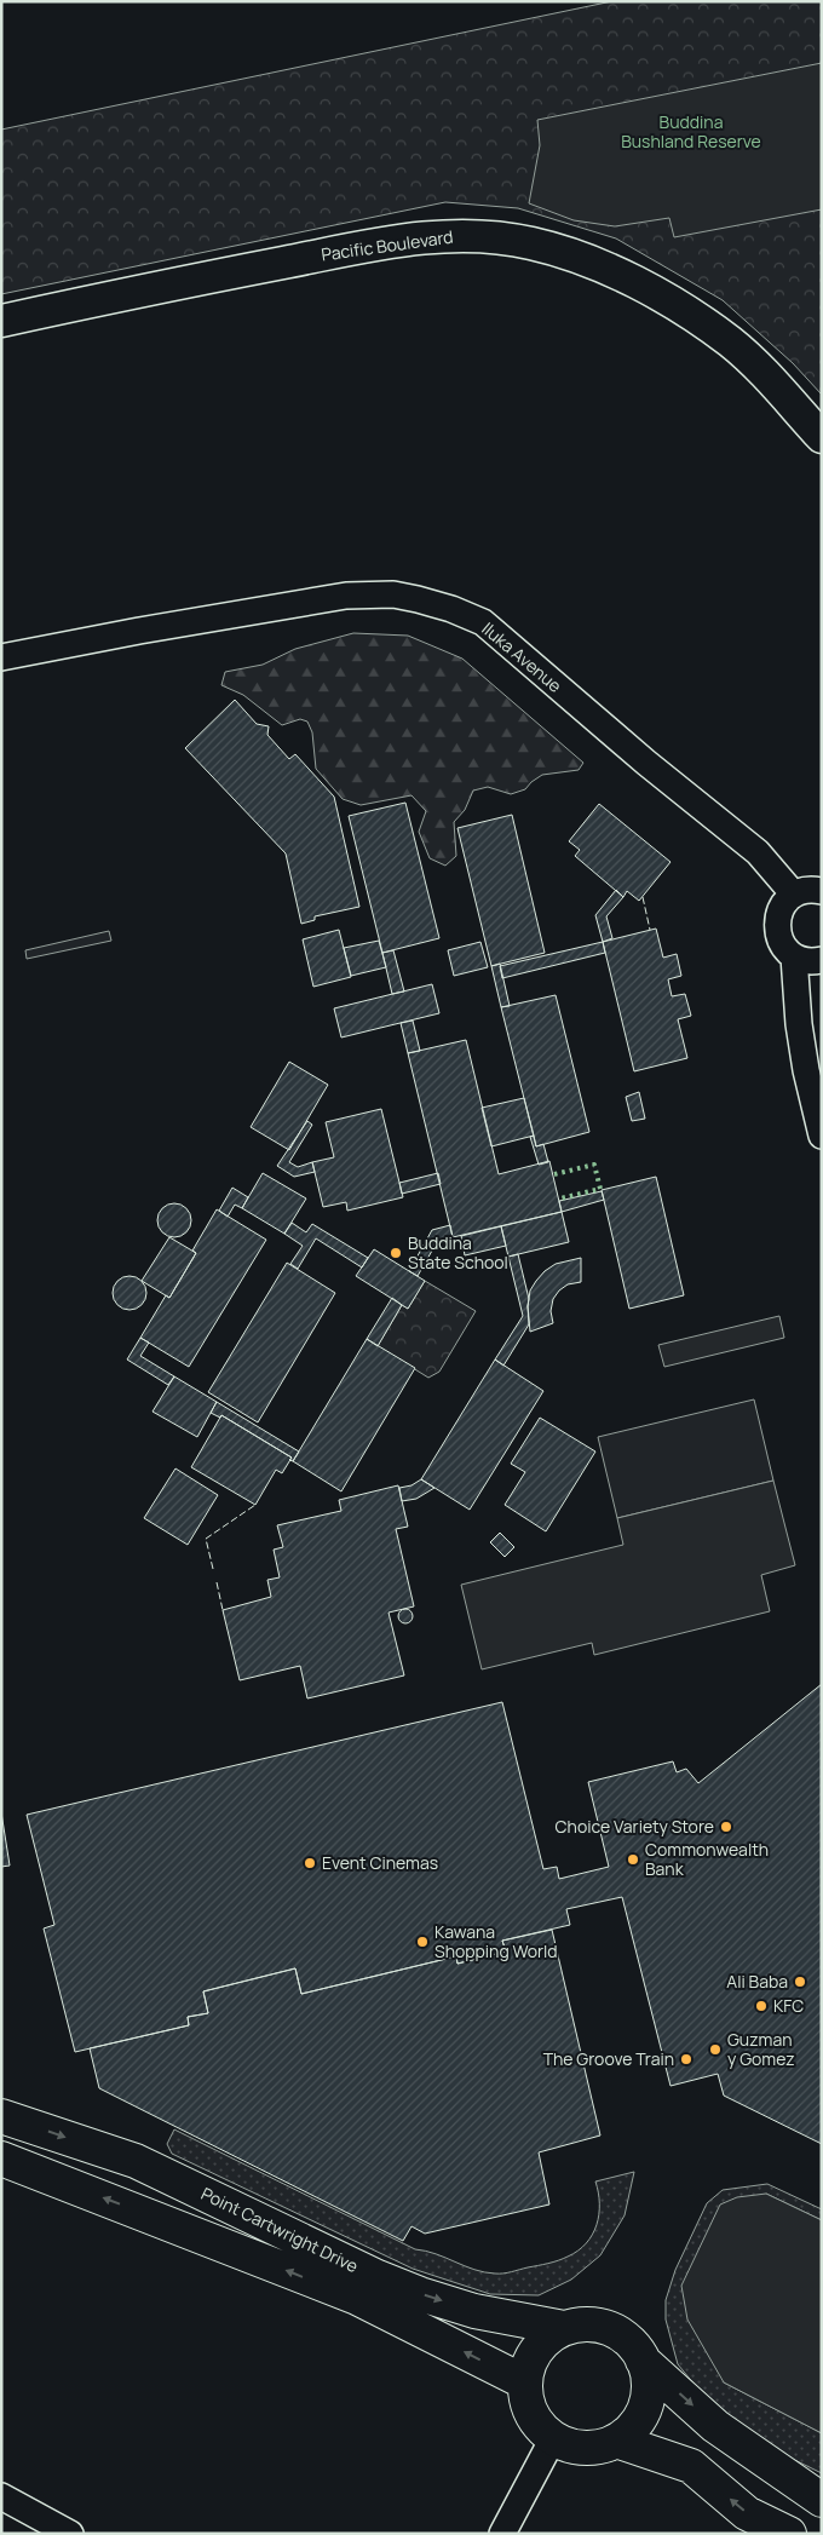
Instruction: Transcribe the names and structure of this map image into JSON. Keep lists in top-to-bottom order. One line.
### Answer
{"streets":{"main road":["Point Cartwright Drive"],"street":["Pacific Boulevard","Iluka Avenue"]},"parks":["Buddina Bushland Reserve"],"places":["Buddina State School","Choice Variety Store","Commonwealth Bank","Event Cinemas","Kawana Shopping World","Ali Baba","KFC","Guzman y Gomez","The Groove Train"]}
